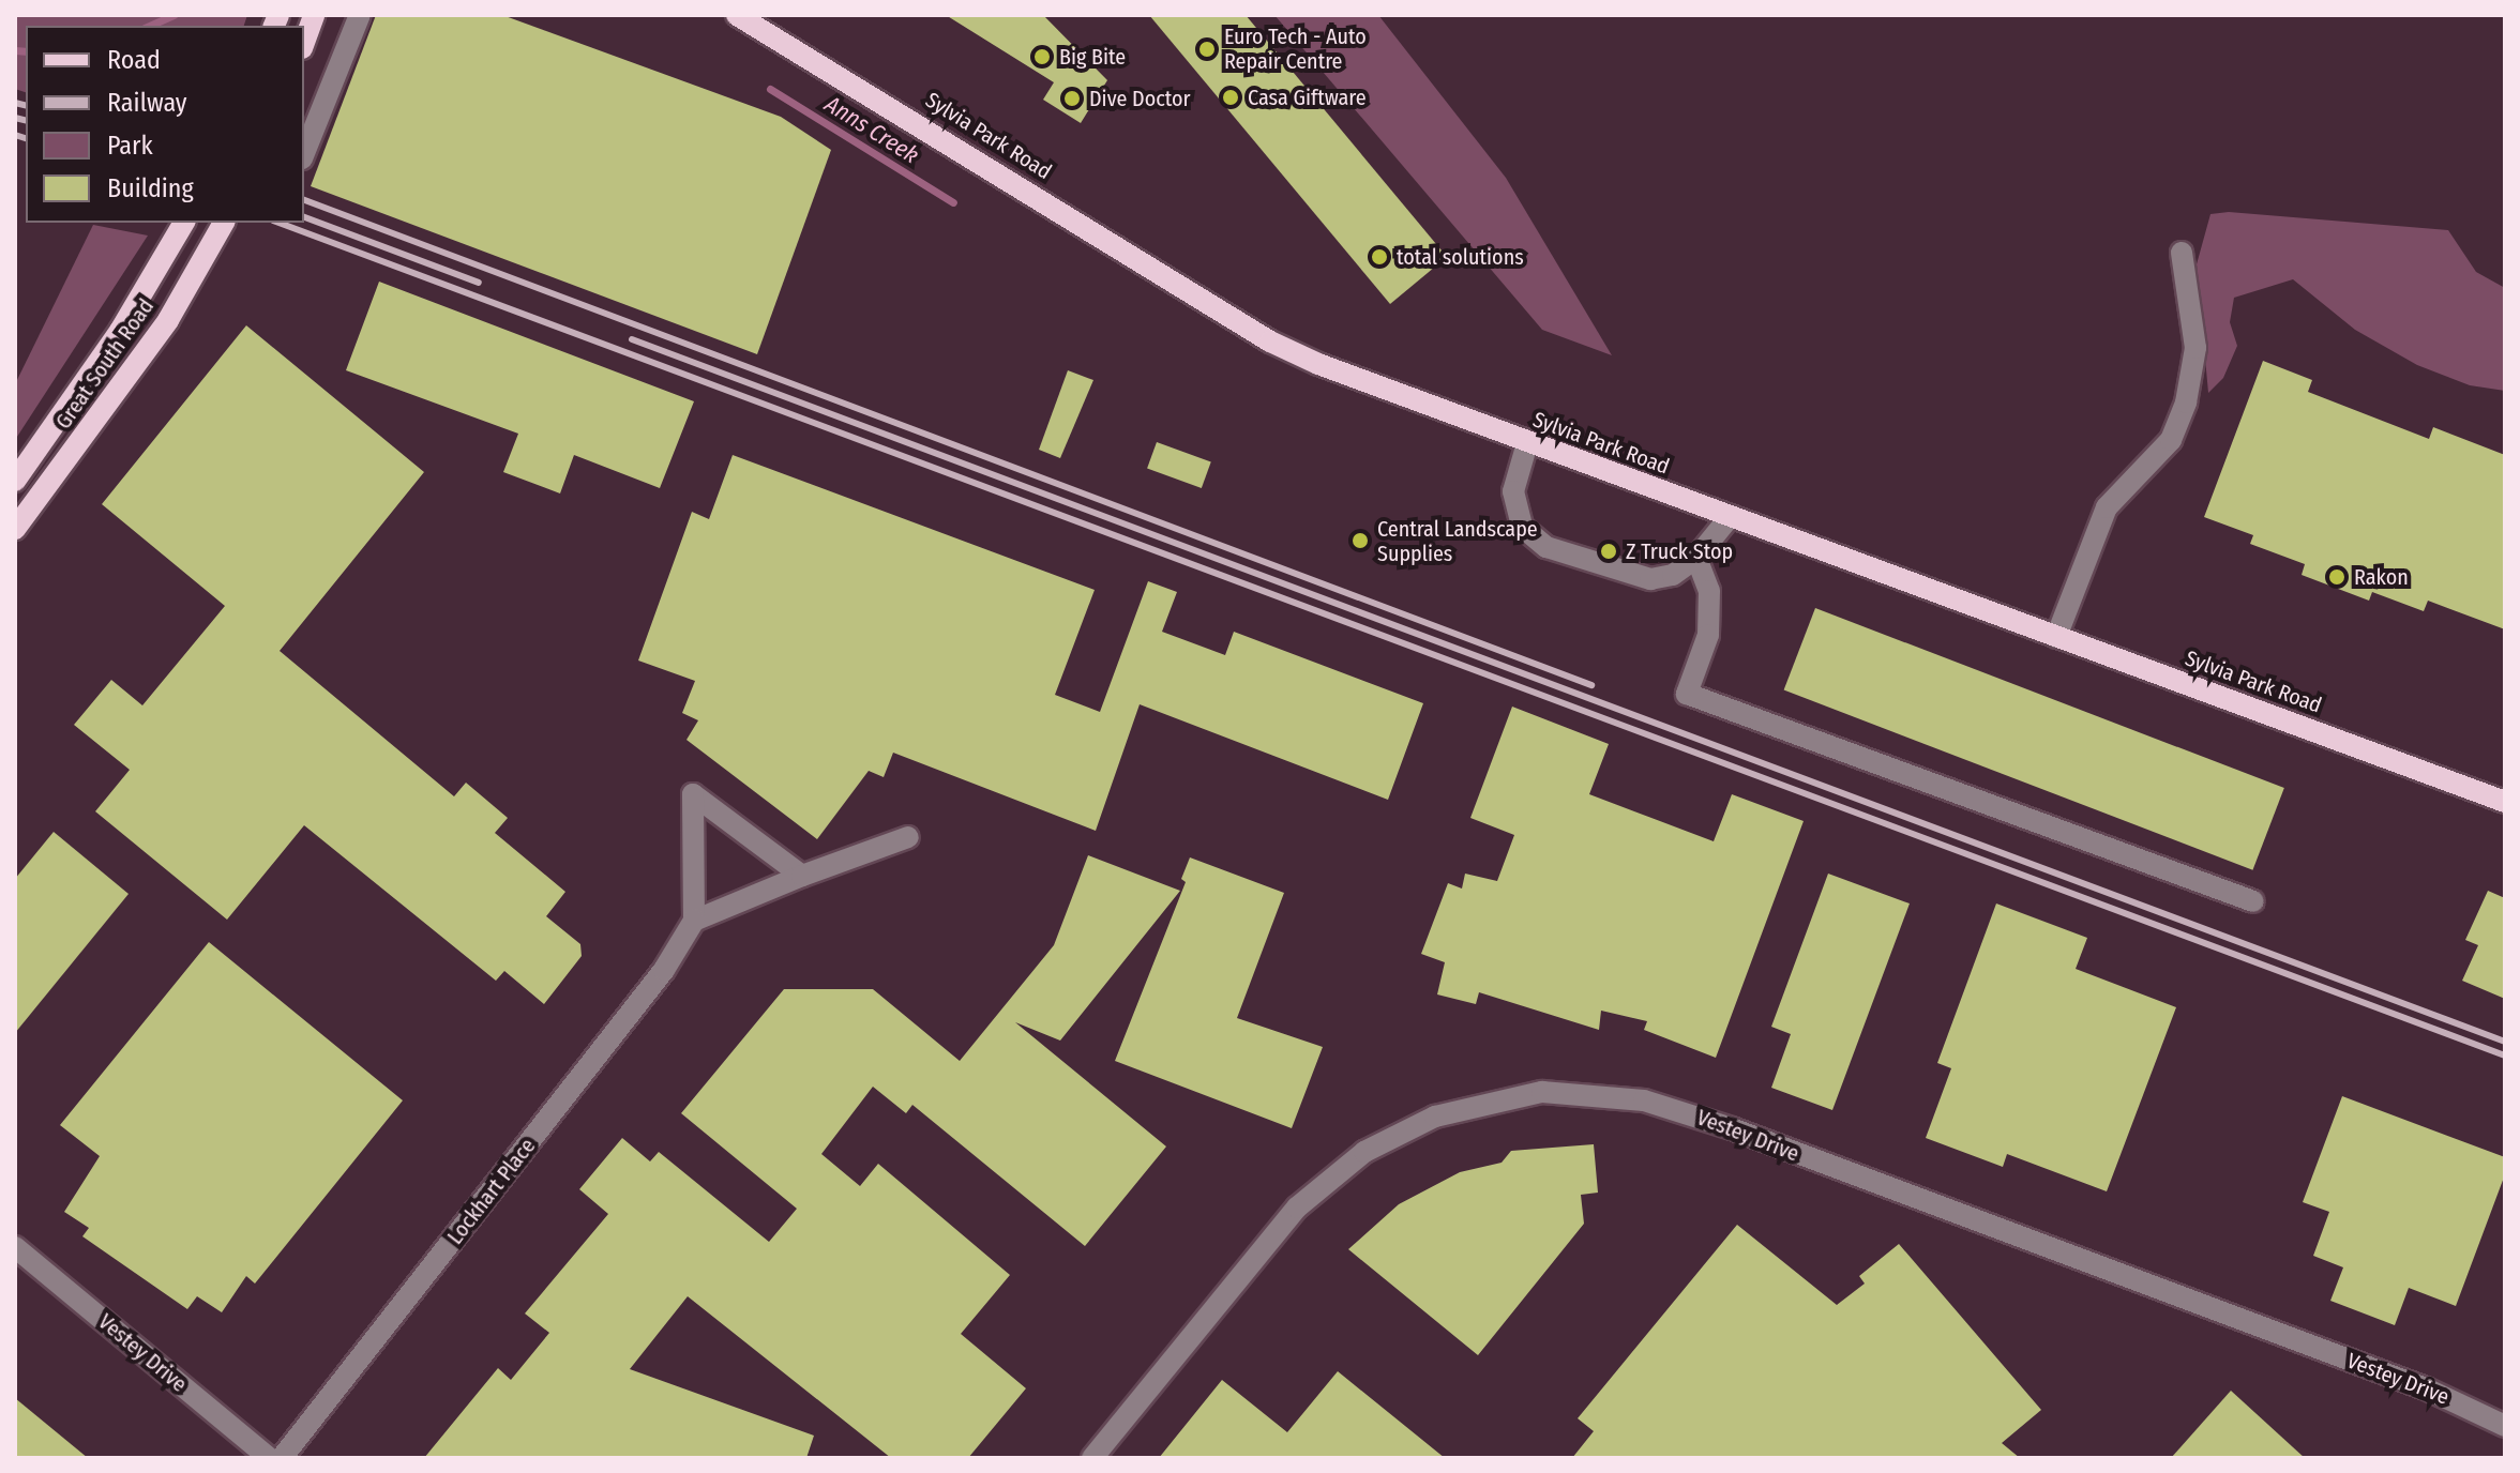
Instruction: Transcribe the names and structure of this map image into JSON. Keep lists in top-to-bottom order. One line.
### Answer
{"streets":{"main road":["Sylvia Park Road","Great South Road"],"street":["Vestey Drive","Lockhart Place"]},"water":["Anns Creek"],"places":["Euro Tech - Auto Repair Centre","Big Bite","Casa Giftware","Dive Doctor","total solutions","Central Landscape Supplies","Z Truck Stop","Rakon"],"legend":["Road","Railway","Park","Building"]}
